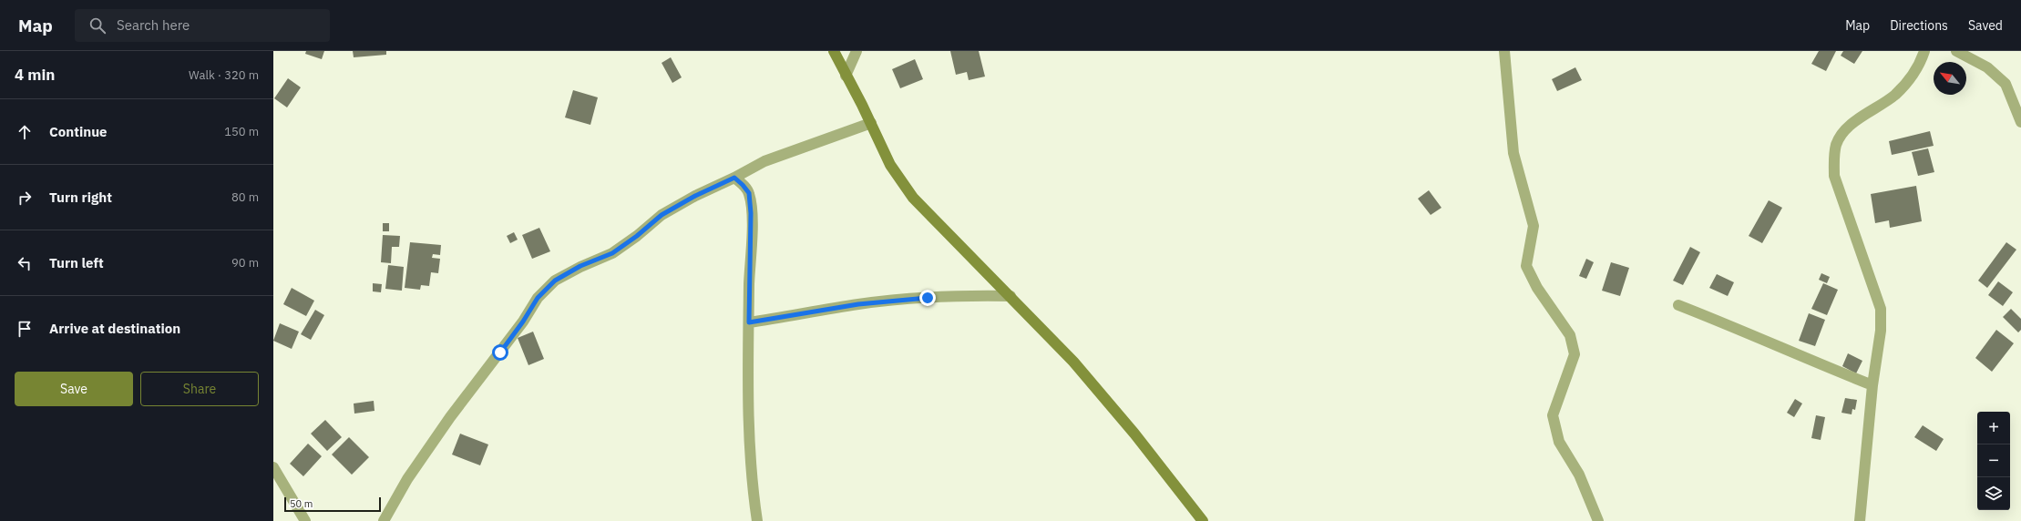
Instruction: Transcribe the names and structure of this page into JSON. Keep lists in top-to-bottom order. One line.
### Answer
{"scale_bar":"50 m","north":"top left","page":{"header":"Map","search":"Search here","nav":["Map","Directions","Saved"],"heading":["4 min","Walk · 320 m"],"list":[["Continue","150 m"],["Turn right","80 m"],["Turn left","90 m"],"Arrive at destination"],"buttons":["Save","Share"],"map_buttons":["+","−"],"scale":"50 m"}}
